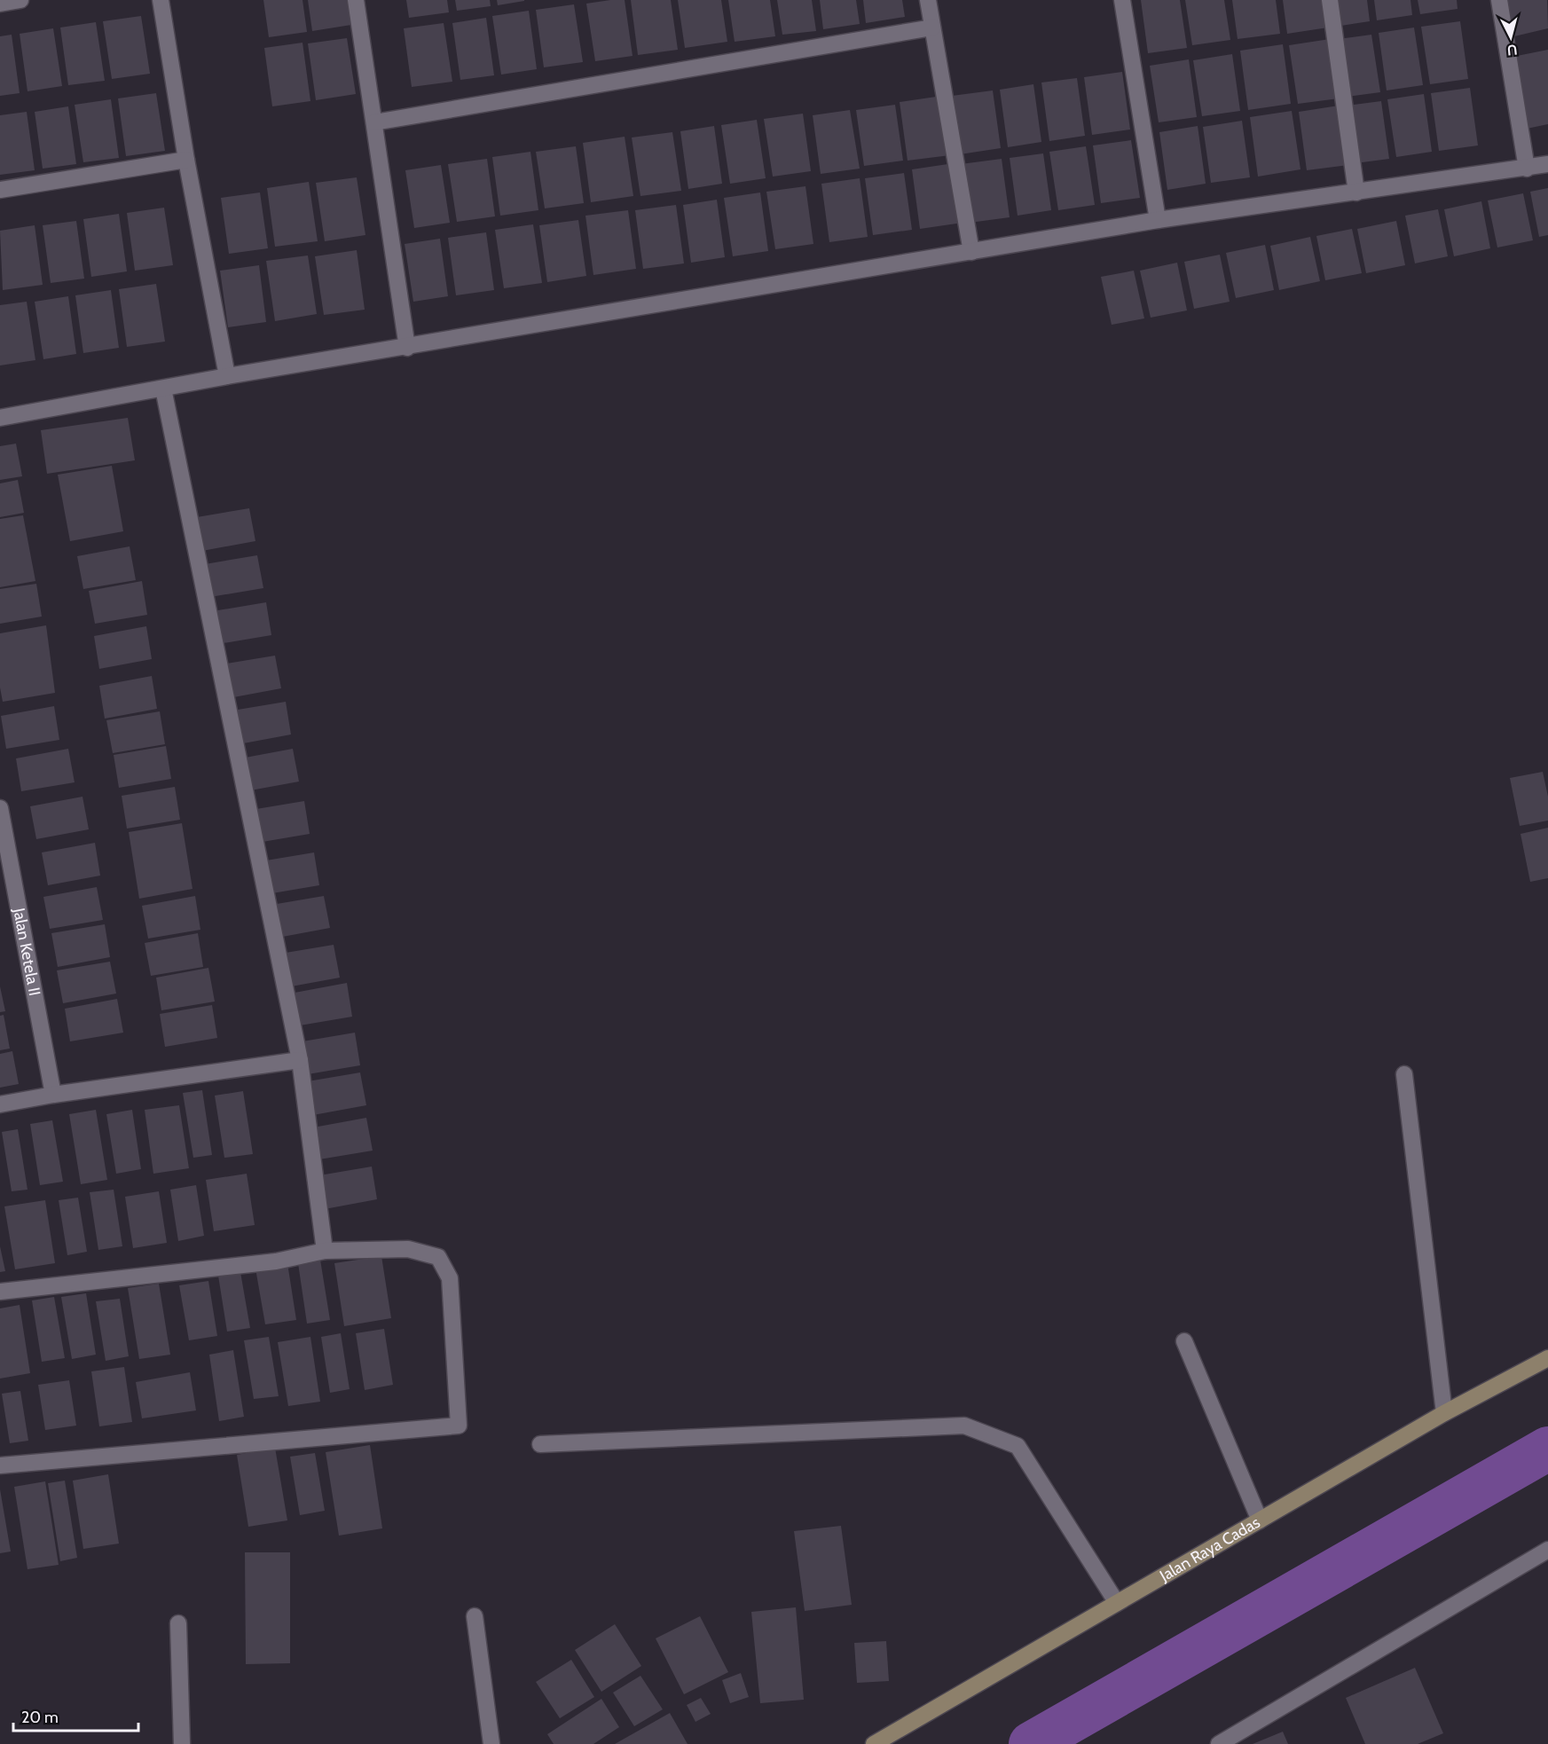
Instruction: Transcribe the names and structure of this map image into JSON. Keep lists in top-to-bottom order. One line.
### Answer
{"streets":{"street":["Jalan Ketela II","Jalan Raya Cadas"]},"scale_bar":"20 m","north":"bottom"}
